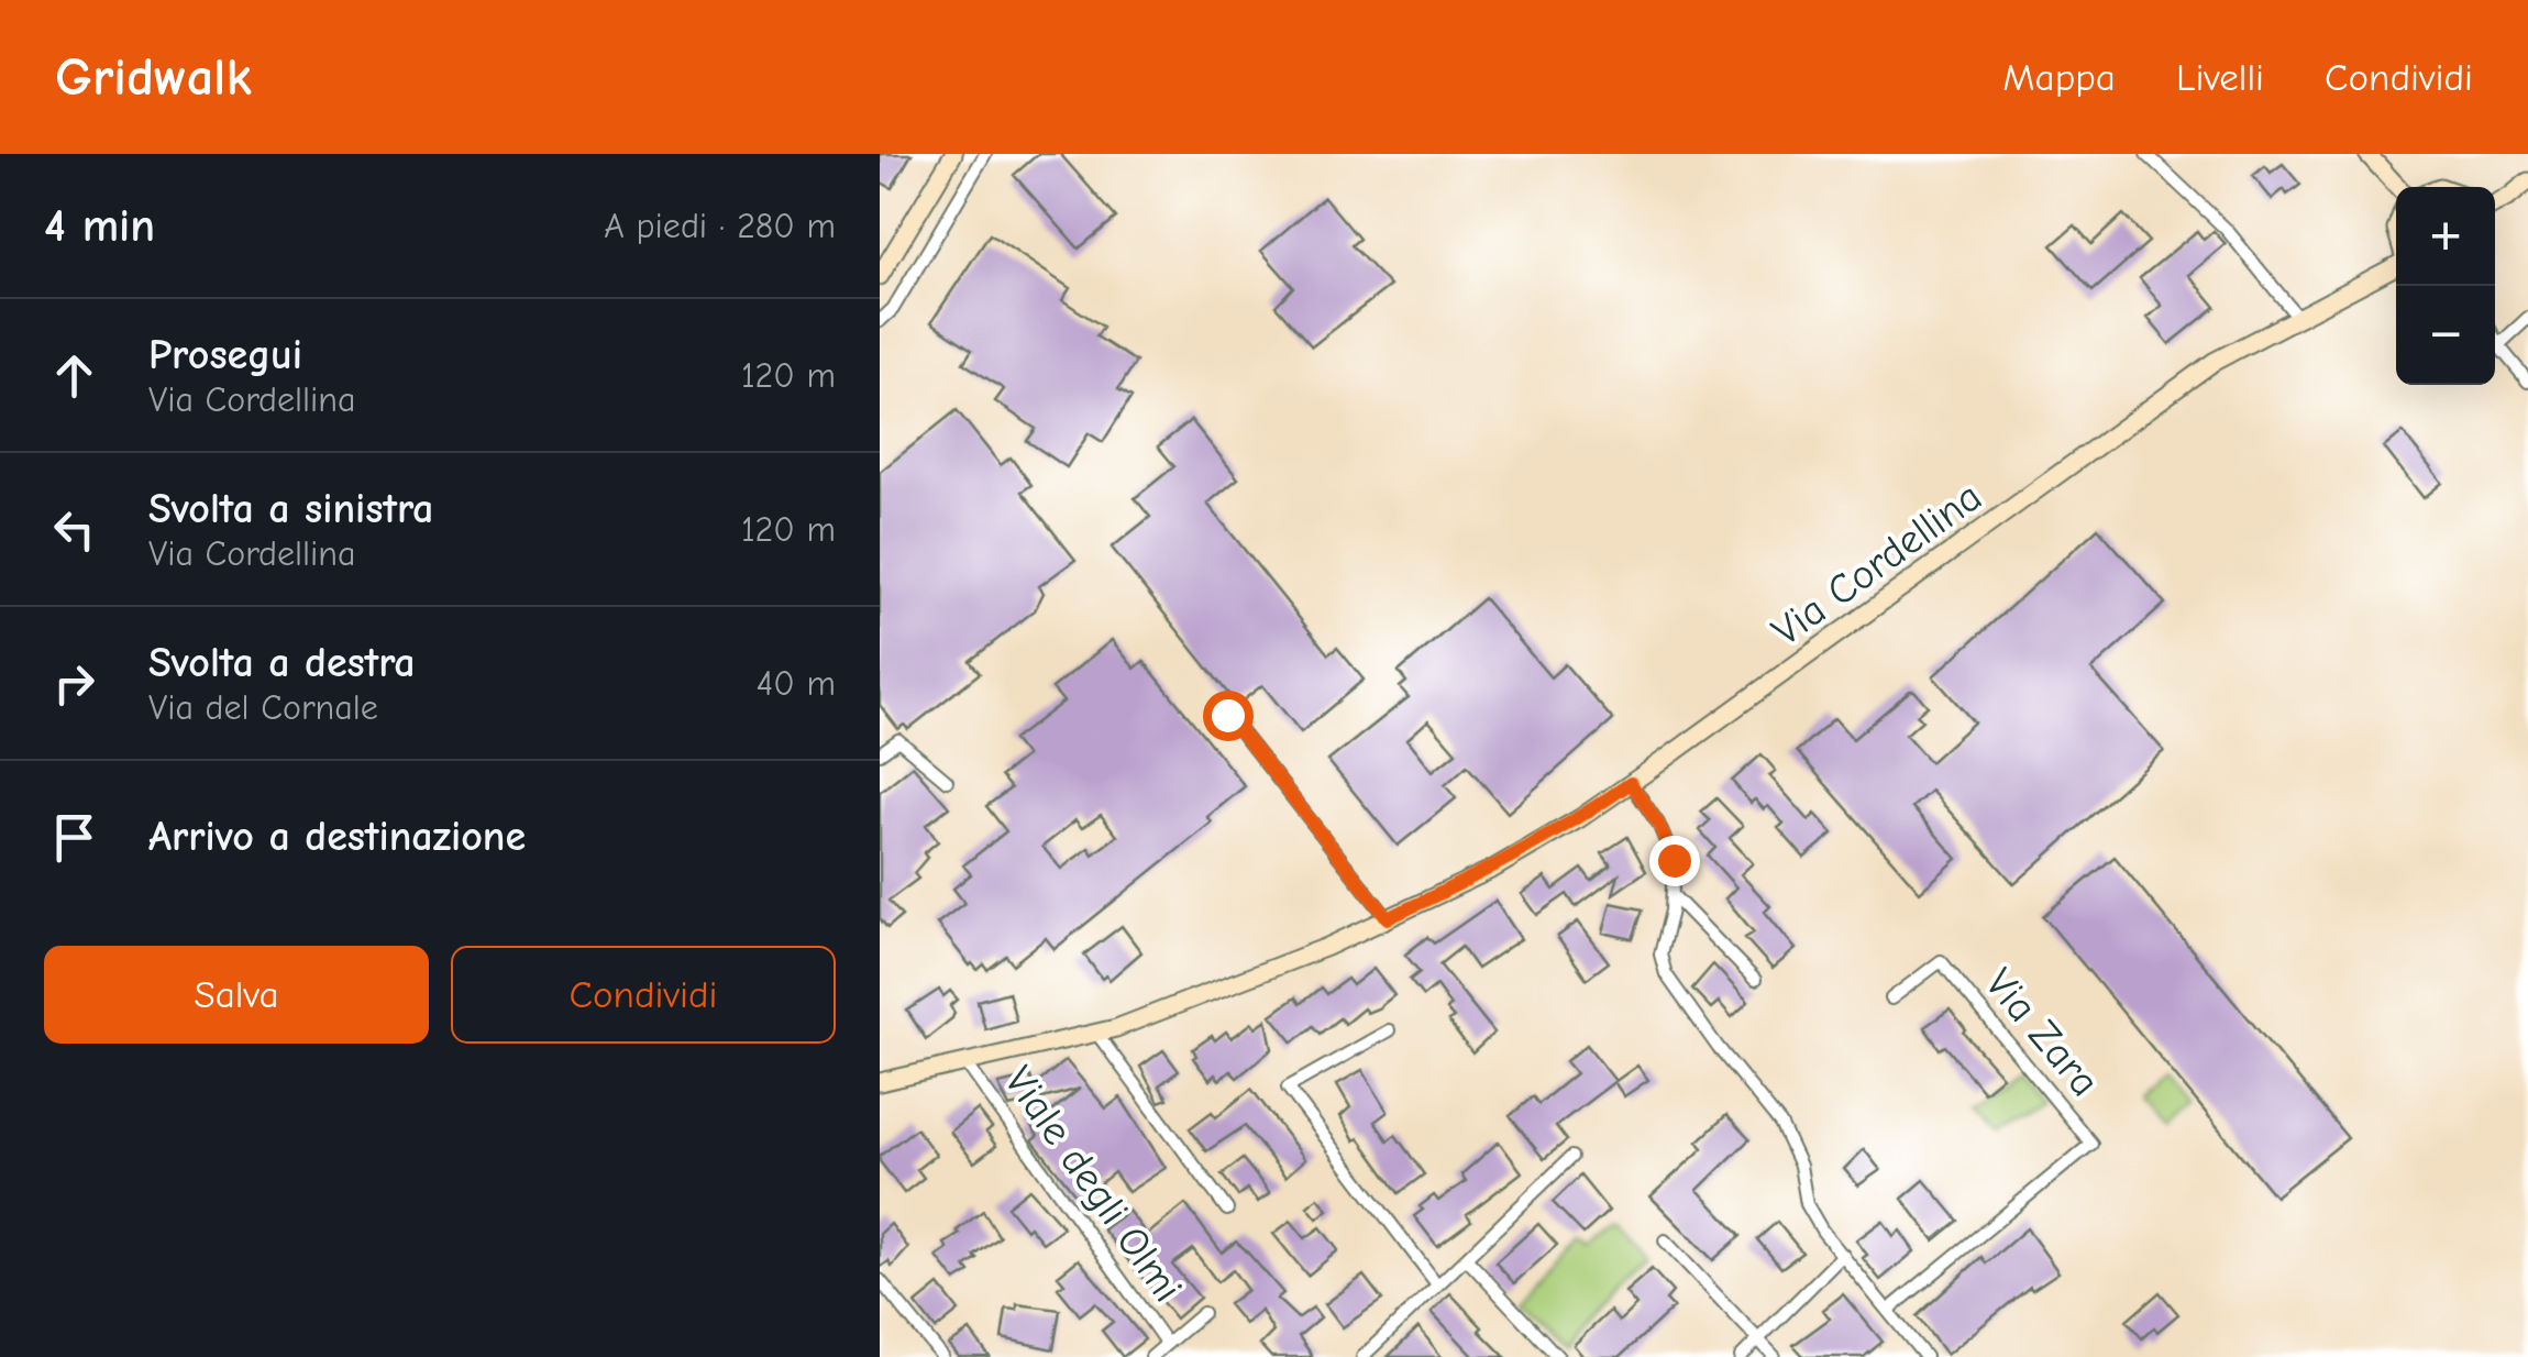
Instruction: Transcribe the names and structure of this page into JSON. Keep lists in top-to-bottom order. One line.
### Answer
{"streets":{"street":["Via Cordellina","Via Zara","Viale degli Olmi"]},"crossings":[["Via Cordellina","Viale degli Olmi"]],"page":{"header":"Gridwalk","nav":["Mappa","Livelli","Condividi"],"heading":["4 min","A piedi · 280 m"],"map_buttons":["+","−"],"list":[["Prosegui","Via Cordellina","120 m"],["Svolta a sinistra","Via Cordellina","120 m"],["Svolta a destra","Via del Cornale","40 m"],"Arrivo a destinazione"],"buttons":["Salva","Condividi"]}}
